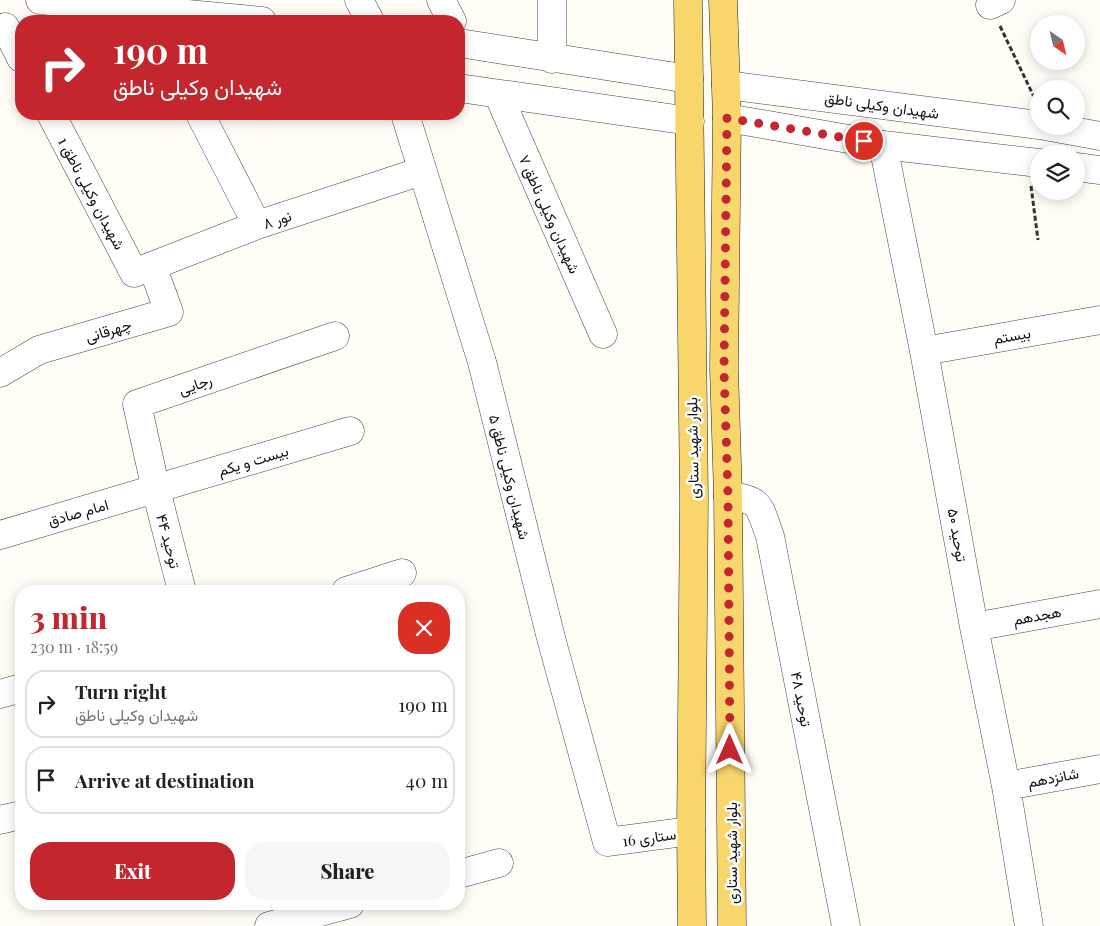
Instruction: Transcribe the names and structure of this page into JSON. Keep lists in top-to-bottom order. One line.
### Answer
{"streets":{"main road":["بلوار شهید ستاری"],"street":["شهیدان وکیلی ناطق","شهیدان وکیلی ناطق 1","شهیدان وکیلی ناطق ۷","نور ۸","چهرقانی","بیستم","رجایی","بیست و یکم","شهیدان وکیلی ناطق ۵","امام صادق","توحید ۵۰","توحید ۴۴","هجدهم","توحید ۴۸","شانزدهم","ستاری 16"]},"crossings":[["شهیدان وکیلی ناطق","بلوار شهید ستاری"],["شهیدان وکیلی ناطق 1","نور ۸"],["شهیدان وکیلی ناطق 1","چهرقانی"],["نور ۸","چهرقانی"],["نور ۸","شهیدان وکیلی ناطق ۵"],["بیستم","توحید ۵۰"],["رجایی","بیست و یکم"],["رجایی","امام صادق"],["رجایی","توحید ۴۴"],["بلوار شهید ستاری","توحید ۴۸"],["بلوار شهید ستاری","ستاری 16"],["بیست و یکم","امام صادق"],["بیست و یکم","توحید ۴۴"],["شهیدان وکیلی ناطق ۵","ستاری 16"],["امام صادق","توحید ۴۴"],["توحید ۵۰","هجدهم"],["توحید ۵۰","شانزدهم"]],"north":"bottom right","page":{"turn":["190 m","شهیدان وکیلی ناطق"],"heading":["3 min","230 m · 18:59"],"list":[{"name":"Turn right","note":"شهیدان وکیلی ناطق","value":"190 m"},{"name":"Arrive at destination","value":"40 m"}],"buttons":["Exit","Share"]}}
